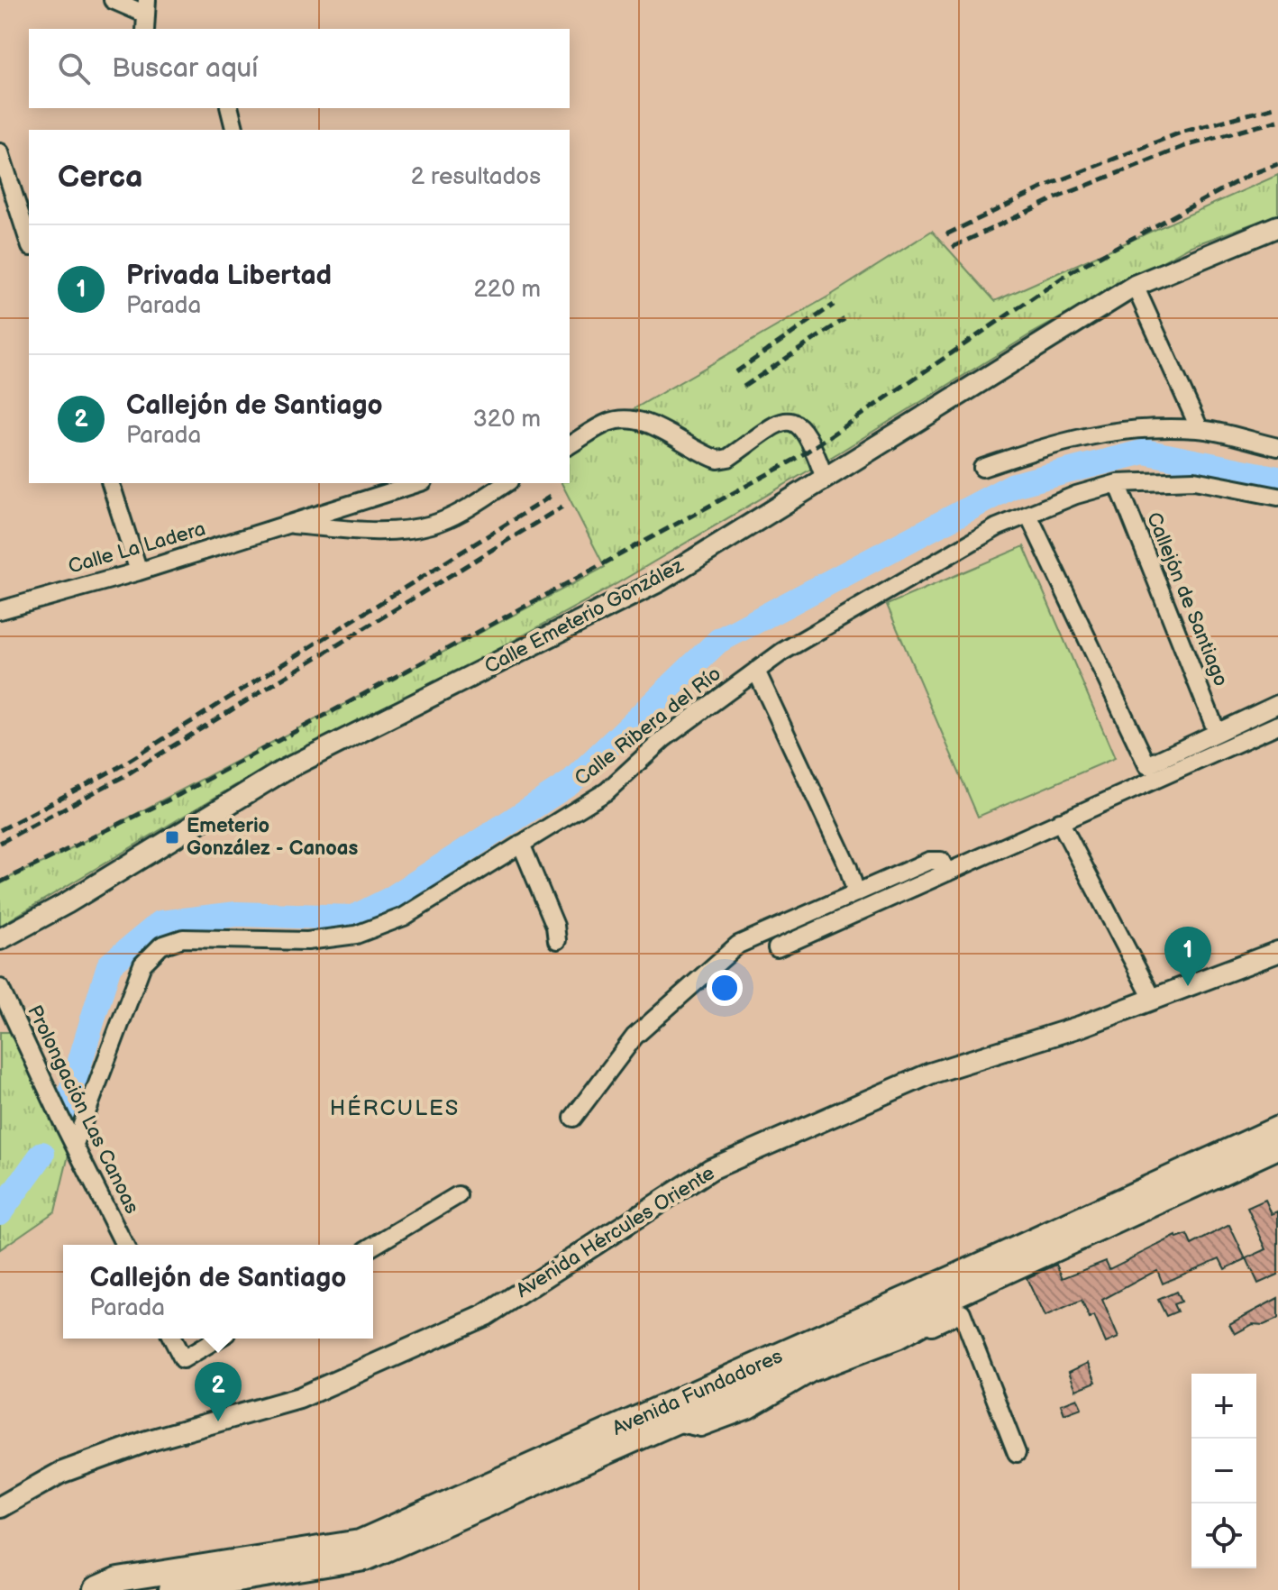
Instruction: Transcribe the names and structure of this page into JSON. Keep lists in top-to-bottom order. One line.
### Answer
{"streets":{"main road":["Avenida Fundadores"],"street":["Calle La Ladera","Callejón de Santiago","Calle Emeterio González","Calle Ribera del Río","Prolongación Las Canoas","Avenida Hércules Oriente"]},"crossings":[["Callejón de Santiago","Calle Ribera del Río"],["Calle Ribera del Río","Prolongación Las Canoas"]],"districts":["HÉRCULES"],"places":{"transit":["Emeterio González - Canoas"]},"page":{"search":"Buscar aquí","heading":["Cerca","2 resultados"],"list":[{"mark":"1","name":"Privada Libertad","note":"Parada","value":"220 m"},{"mark":"2","name":"Callejón de Santiago","note":"Parada","value":"320 m"}],"pins":["1","2"],"popup":["Callejón de Santiago","Parada"],"map_buttons":["+","−"]}}
